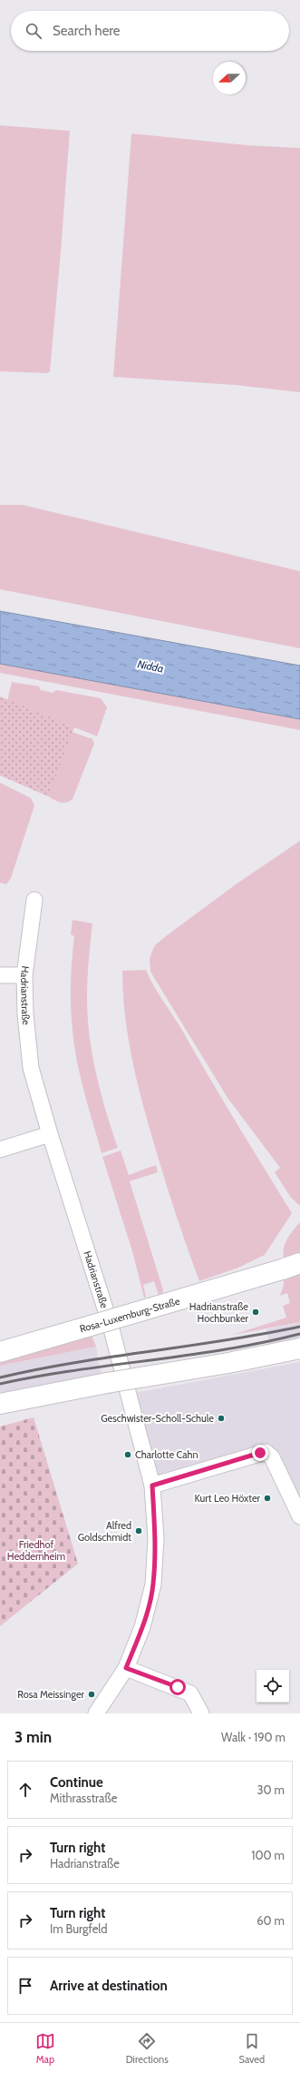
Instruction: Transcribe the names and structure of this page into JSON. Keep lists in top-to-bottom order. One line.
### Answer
{"streets":{"highway":["Rosa-Luxemburg-Straße"],"street":["Hadrianstraße"]},"water":["Nidda"],"parks":["Friedhof Heddernheim"],"places":["Hadrianstraße Hochbunker","Geschwister-Scholl-Schule","Charlotte Cahn","Kurt Leo Höxter","Alfred Goldschmidt","Rosa Meissinger"],"north":"left","page":{"search":"Search here","heading":["3 min","Walk · 190 m"],"list":[["Continue","Mithrasstraße","30 m"],["Turn right","Hadrianstraße","100 m"],["Turn right","Im Burgfeld","60 m"],"Arrive at destination"],"nav":["Map","Directions","Saved"]}}
